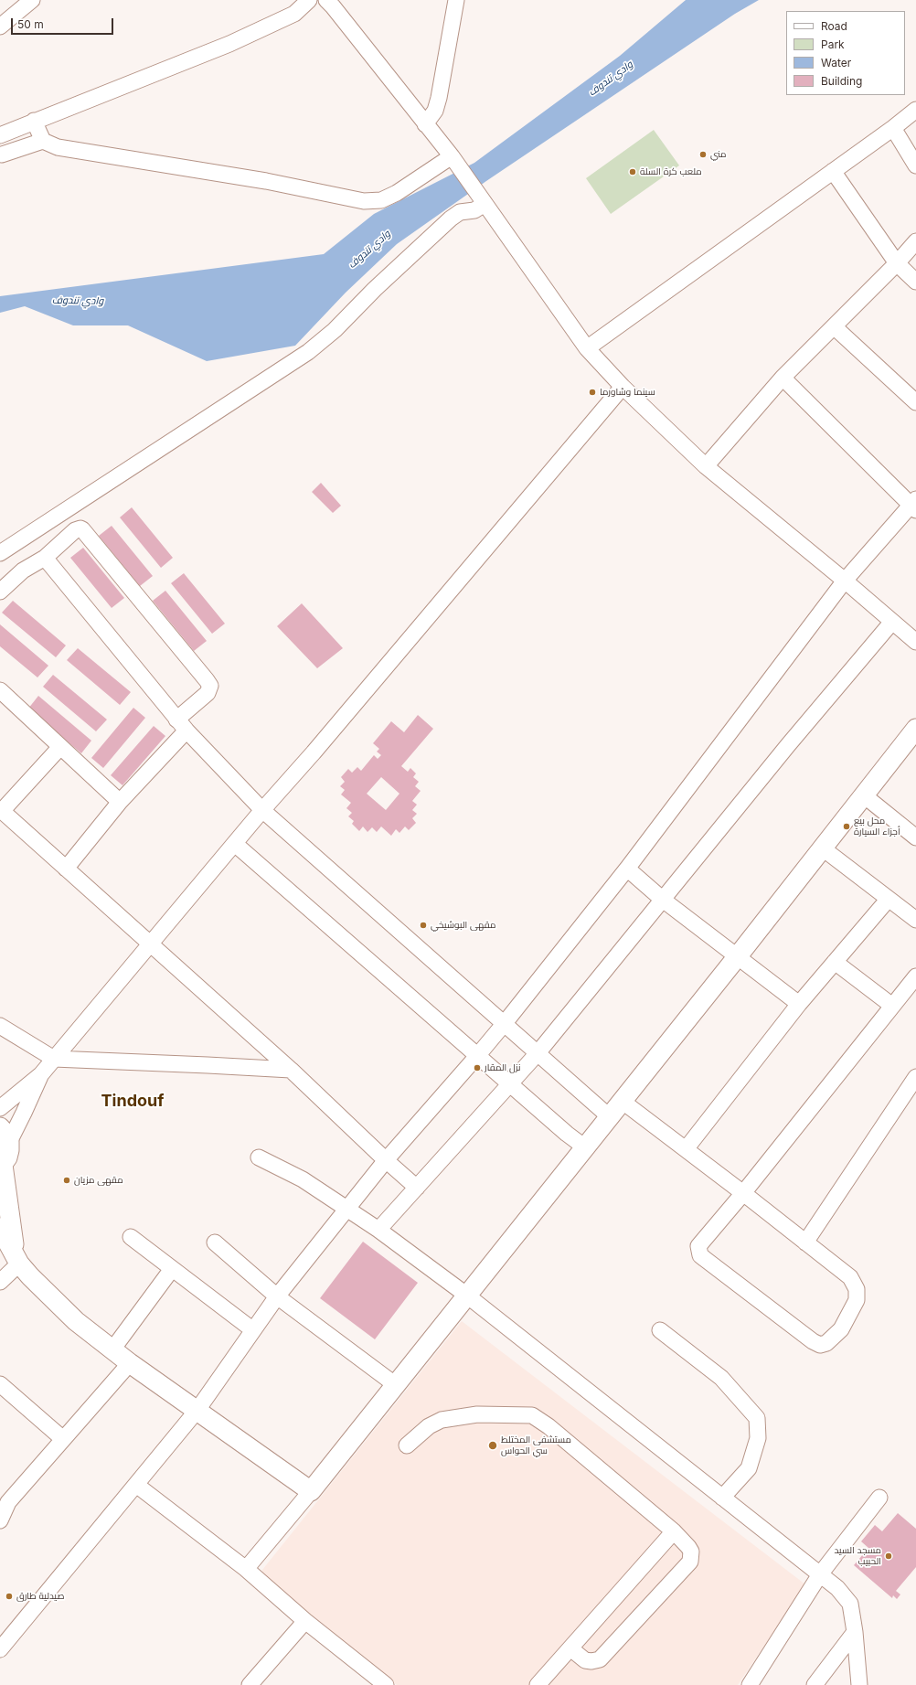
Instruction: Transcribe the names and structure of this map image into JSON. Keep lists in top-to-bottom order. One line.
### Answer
{"districts":["Tindouf"],"water":["وادي تندوف"],"places":["مني","ملعب كرة السلة","سينما وشاورما","محل بيع أجزاء السيارة","مقهى البوشيخي","نزل المقار","مقهى مزيان","مستشفى المختلط سي الحواس","مسجد السيد الحبيب","صيدلية طارق"],"legend":["Road","Park","Water","Building"],"scale_bar":"50 m"}
